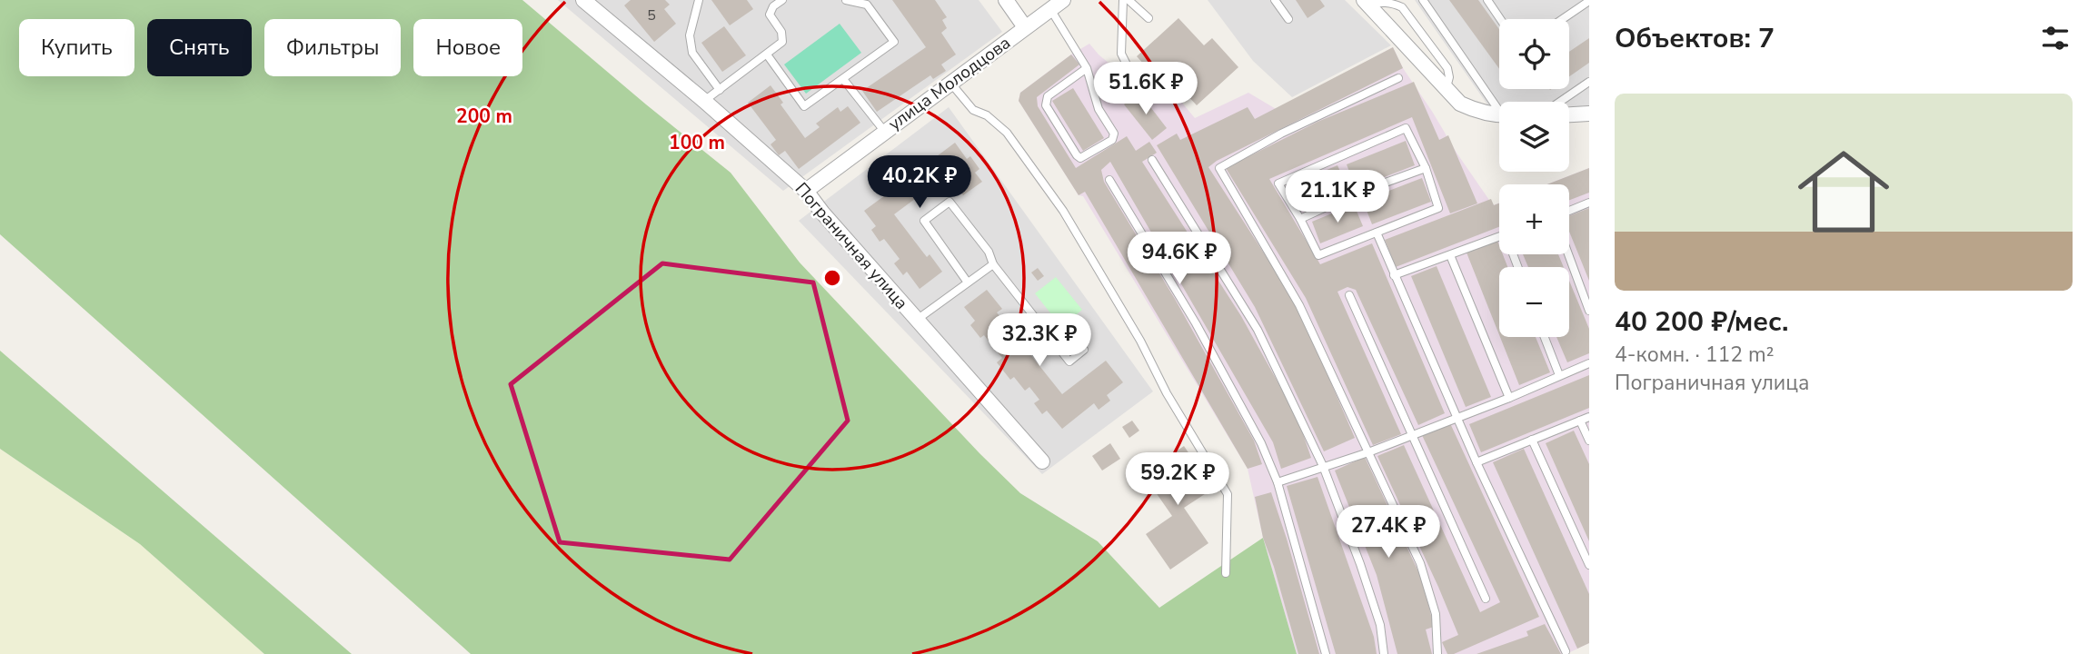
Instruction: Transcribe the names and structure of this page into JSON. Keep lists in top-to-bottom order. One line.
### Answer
{"streets":{"street":["улица Молодцова","Пограничная улица"]},"crossings":[["улица Молодцова","Пограничная улица"]],"house_numbers":["5"],"page":{"heading":"Объектов: 7","map_buttons":["+","−"],"chip":["Купить","Снять","Фильтры","Новое"],"price":["51.6K ₽","40.2K ₽","21.1K ₽","94.6K ₽","32.3K ₽","59.2K ₽","27.4K ₽"],"list":[{"name":"40 200 ₽/мес.","note":"4-комн. · 112 m² · Пограничная улица"}]},"rings":["200 m","100 m"]}
